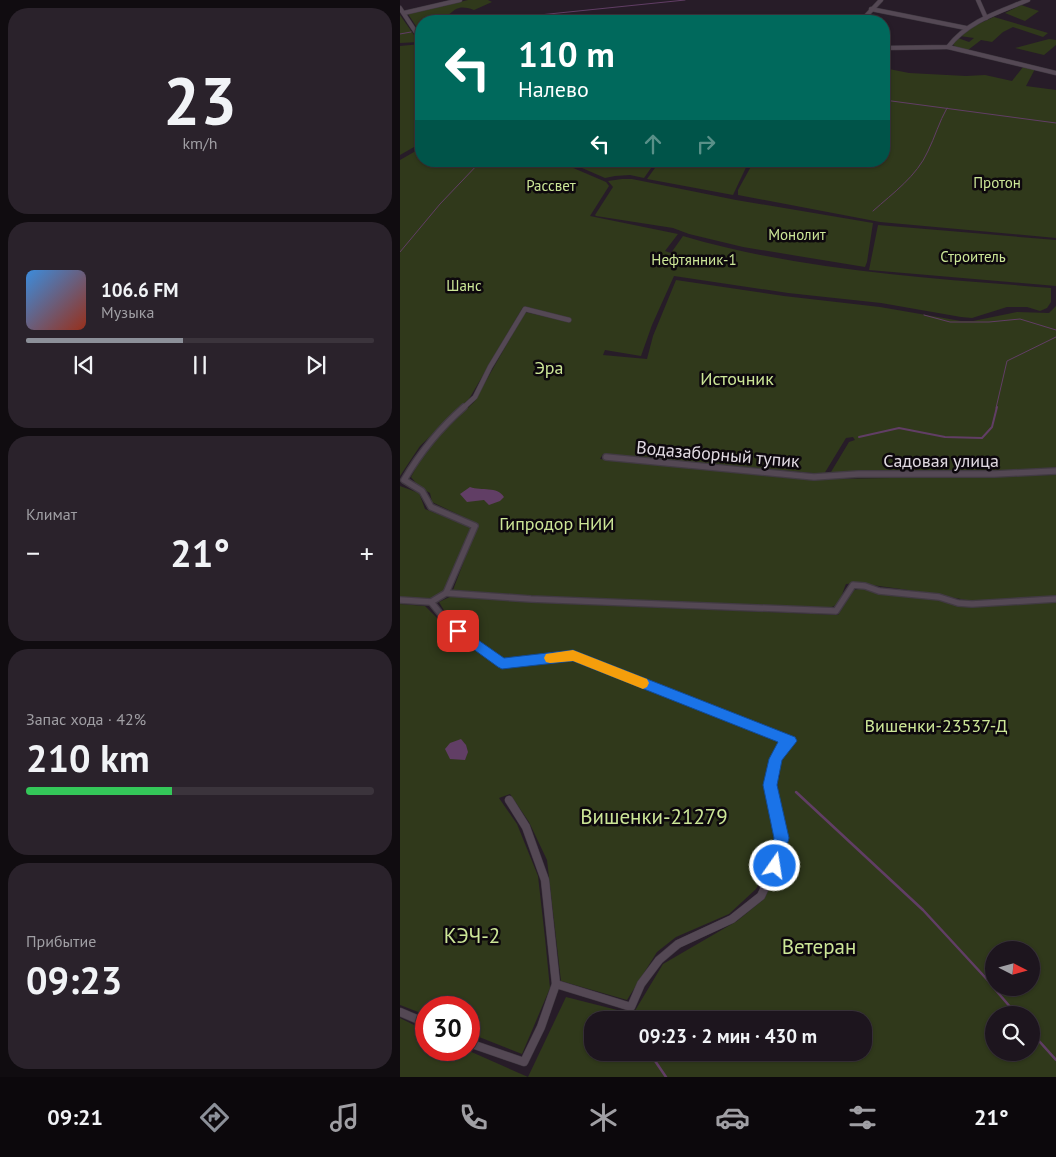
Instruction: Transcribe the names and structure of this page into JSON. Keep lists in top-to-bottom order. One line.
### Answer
{"streets":{"street":["Водазаборный тупик","Садовая улица"]},"crossings":[["Водазаборный тупик","Садовая улица"]],"parks":["Протон","Рассвет","Монолит","Строитель","Нефтянник-1","Шанс","Эра","Источник","Гипродор НИИ","Вишенки-23537-Д","Вишенки-21279","КЭЧ-2","Ветеран"],"north":"right","page":{"tile":[["23","km/h"],"Климат",["Запас хода · 42%","210 km"],["Прибытие","09:23"]],"turn":["110 m","Налево"],"song":["106.6 FM","Музыка"],"heat":["−","21°","+"],"limit":"30","trip":"09:23 · 2 мин · 430 m","tabs":["09:21","21°"]}}
